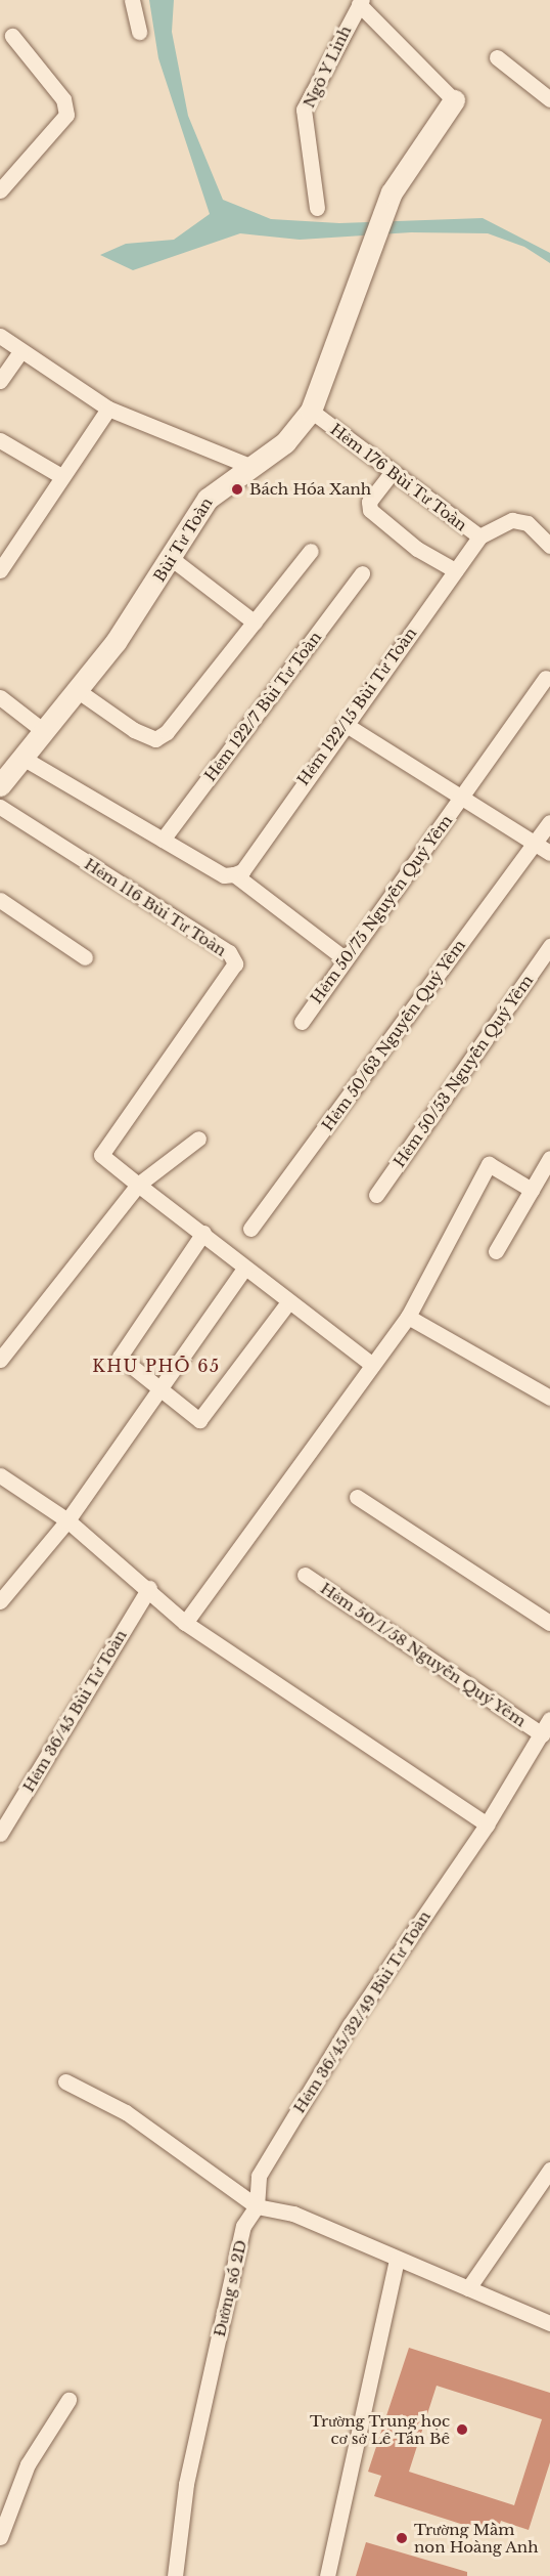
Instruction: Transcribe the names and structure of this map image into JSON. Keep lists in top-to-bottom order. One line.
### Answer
{"streets":{"street":["Ngô Y Linh","Hẻm 176 Bùi Tư Toàn","Bùi Tư Toàn","Hẻm 122/7 Bùi Tư Toàn","Hẻm 122/15 Bùi Tư Toàn","Hẻm 116 Bùi Tư Toàn","Hẻm 50/75 Nguyễn Quý Yêm","Hẻm 50/63 Nguyễn Quý Yêm","Hẻm 50/53 Nguyễn Quý Yêm","Hẻm 50/1/58 Nguyễn Quý Yêm","Hẻm 36/45 Bùi Tư Toàn","Hẻm 36/45/32/49 Bùi Tư Toàn","Đường số 2D"]},"crossings":[["Hẻm 176 Bùi Tư Toàn","Bùi Tư Toàn"],["Hẻm 176 Bùi Tư Toàn","Hẻm 122/15 Bùi Tư Toàn"],["Hẻm 50/1/58 Nguyễn Quý Yêm","Hẻm 36/45/32/49 Bùi Tư Toàn"],["Hẻm 36/45/32/49 Bùi Tư Toàn","Đường số 2D"]],"districts":["KHU PHỐ 65"],"places":["Bách Hóa Xanh","Trường Trung học cơ sở Lê Tấn Bê","Trường Mầm non Hoàng Anh"]}
